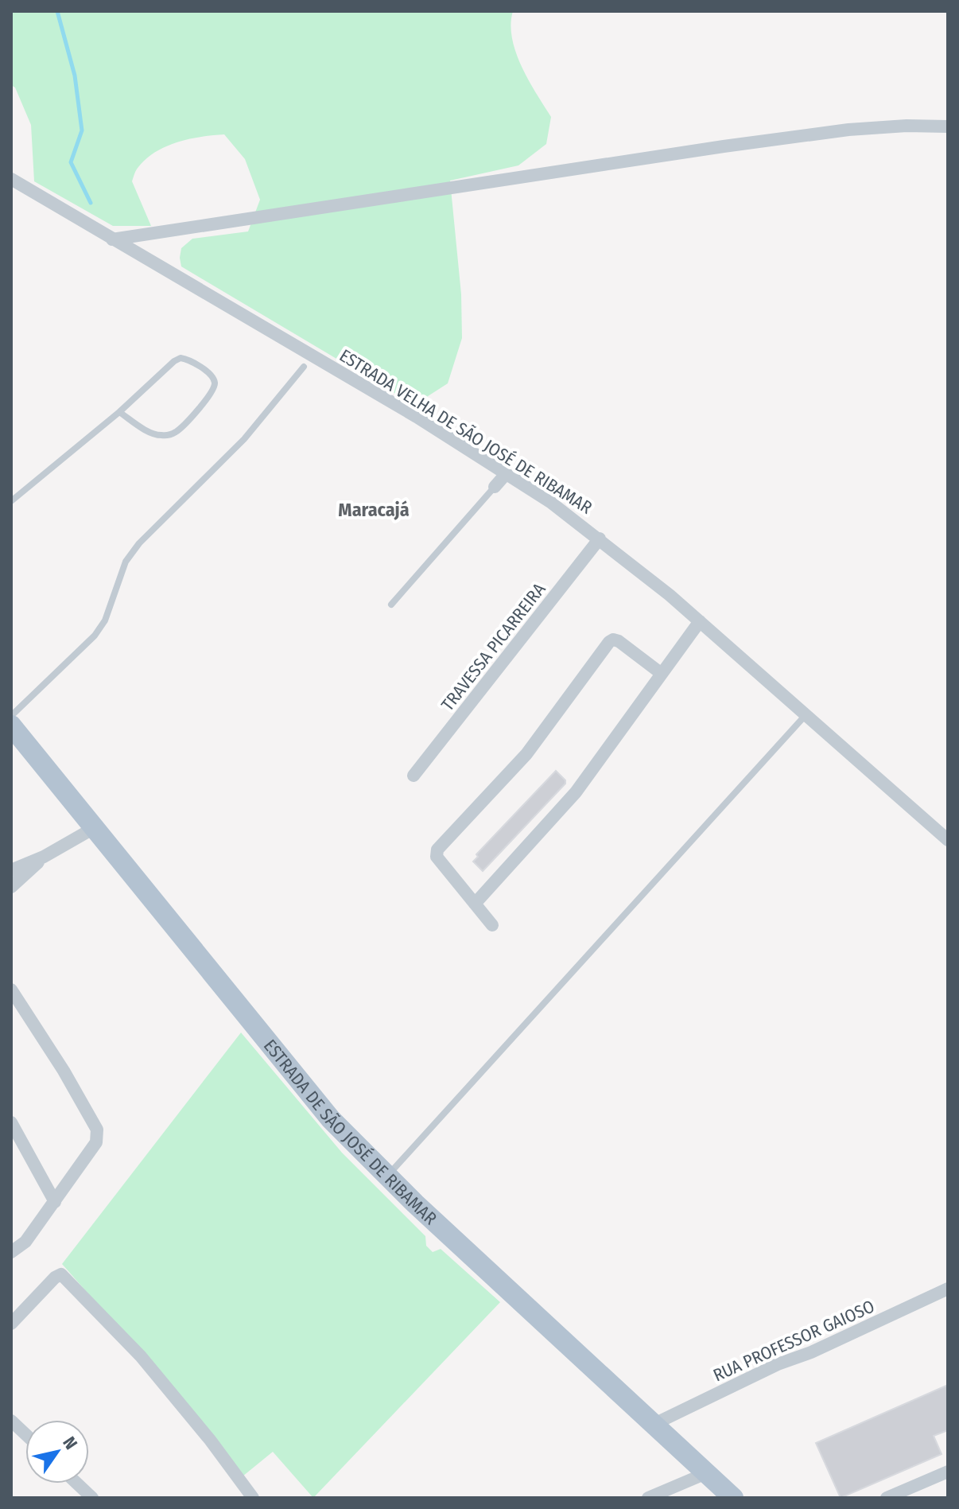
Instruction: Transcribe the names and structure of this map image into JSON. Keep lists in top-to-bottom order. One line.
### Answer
{"streets":{"main road":["ESTRADA DE SÃO JOSÉ DE RIBAMAR"],"street":["ESTRADA VELHA DE SÃO JOSÉ DE RIBAMAR","TRAVESSA PICARREIRA","RUA PROFESSOR GAIOSO"]},"crossings":[["ESTRADA VELHA DE SÃO JOSÉ DE RIBAMAR","TRAVESSA PICARREIRA"],["ESTRADA DE SÃO JOSÉ DE RIBAMAR","RUA PROFESSOR GAIOSO"]],"districts":["Maracajá"],"north":"top right"}
